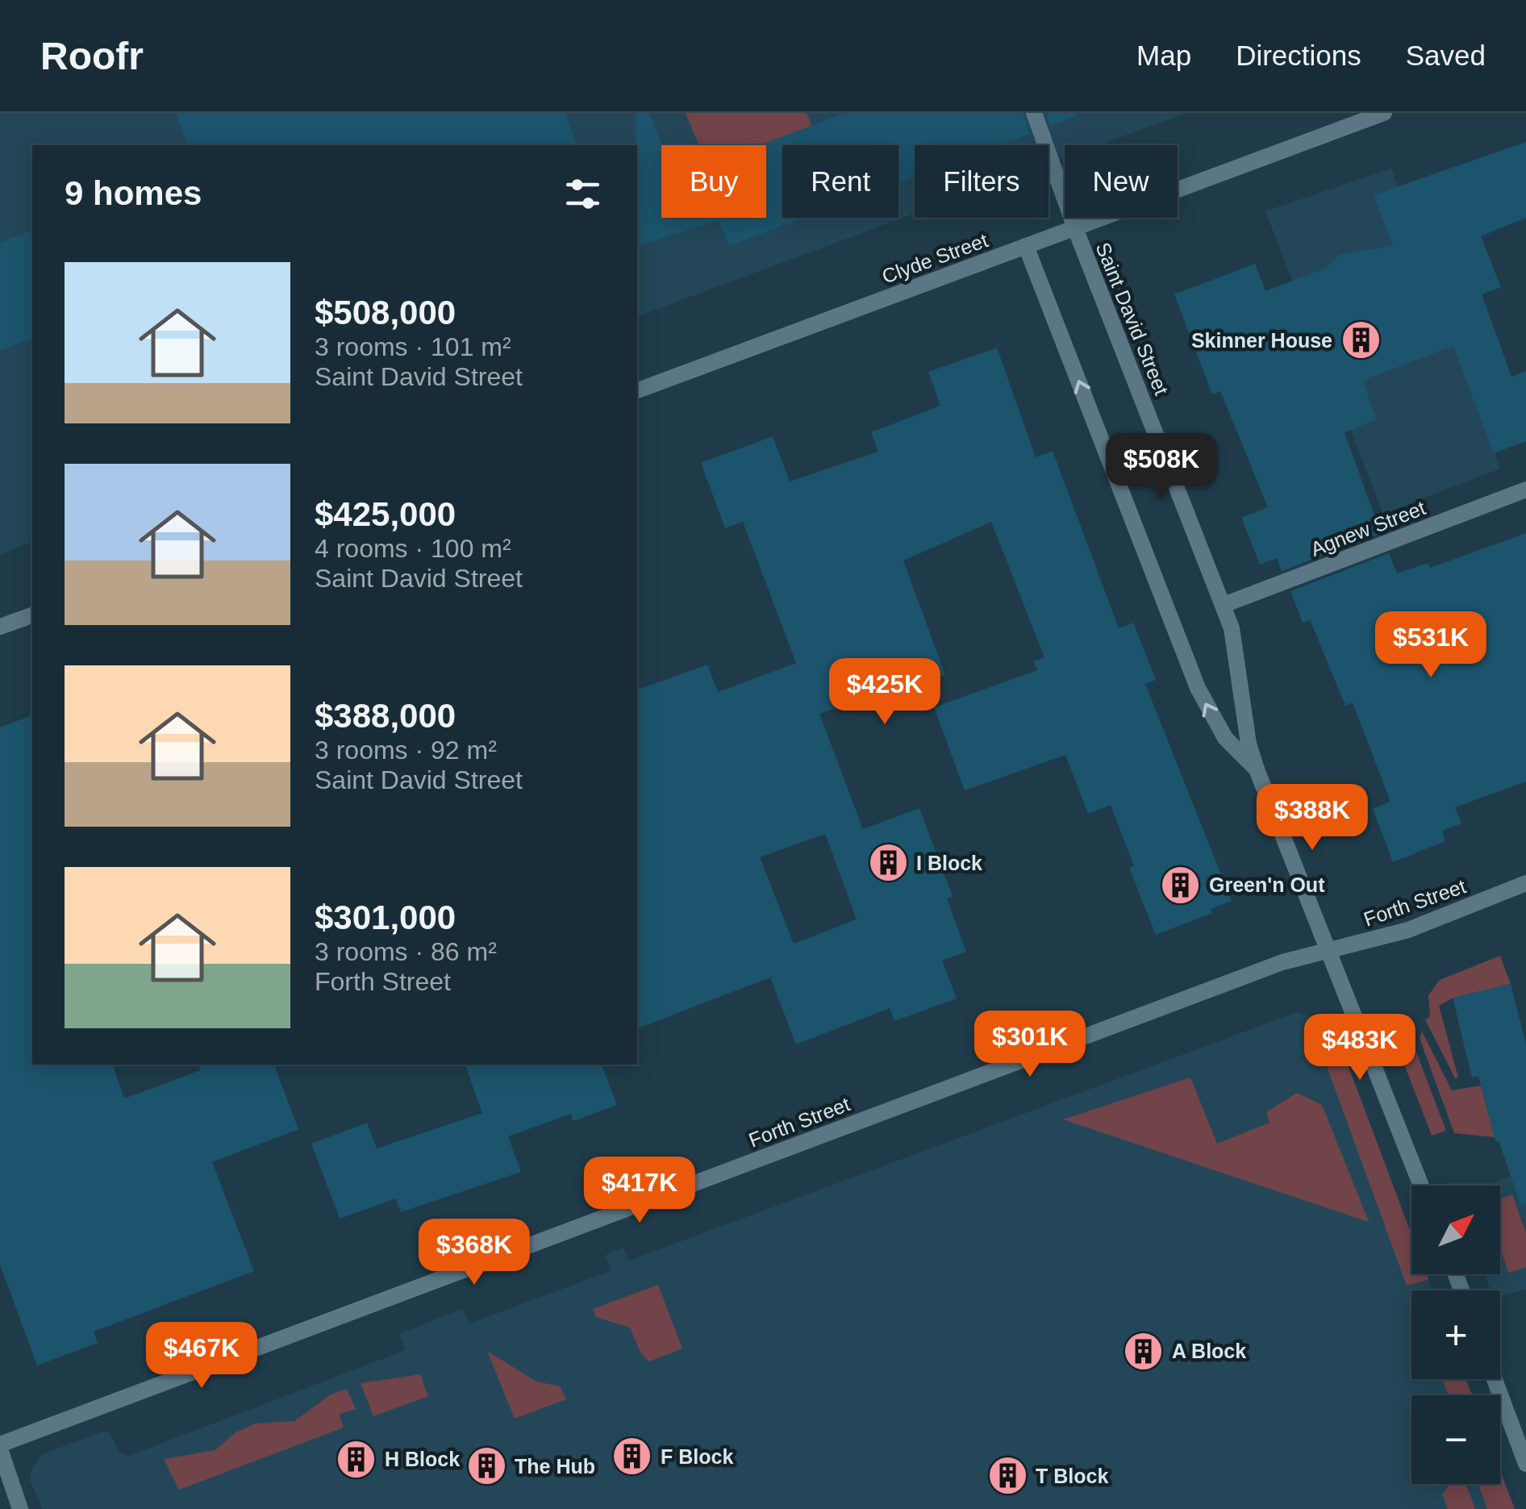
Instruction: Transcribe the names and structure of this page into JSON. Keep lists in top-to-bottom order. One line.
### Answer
{"streets":{"street":["Clyde Street","Saint David Street","Agnew Street","Forth Street"]},"crossings":[["Clyde Street","Saint David Street"],["Saint David Street","Agnew Street"],["Saint David Street","Forth Street"]],"places":{"building":["Skinner House","I Block","Green'n Out","A Block","F Block","H Block","The Hub","T Block"]},"north":"top right","page":{"header":"Roofr","nav":["Map","Directions","Saved"],"chip":["Buy","Rent","Filters","New"],"heading":"9 homes","list":[{"name":"$508,000","note":"3 rooms · 101 m² · Saint David Street"},{"name":"$425,000","note":"4 rooms · 100 m² · Saint David Street"},{"name":"$388,000","note":"3 rooms · 92 m² · Saint David Street"},{"name":"$301,000","note":"3 rooms · 86 m² · Forth Street"}],"price":["$508K","$531K","$425K","$388K","$301K","$483K","$417K","$368K","$467K"],"map_buttons":["+","−"]}}
